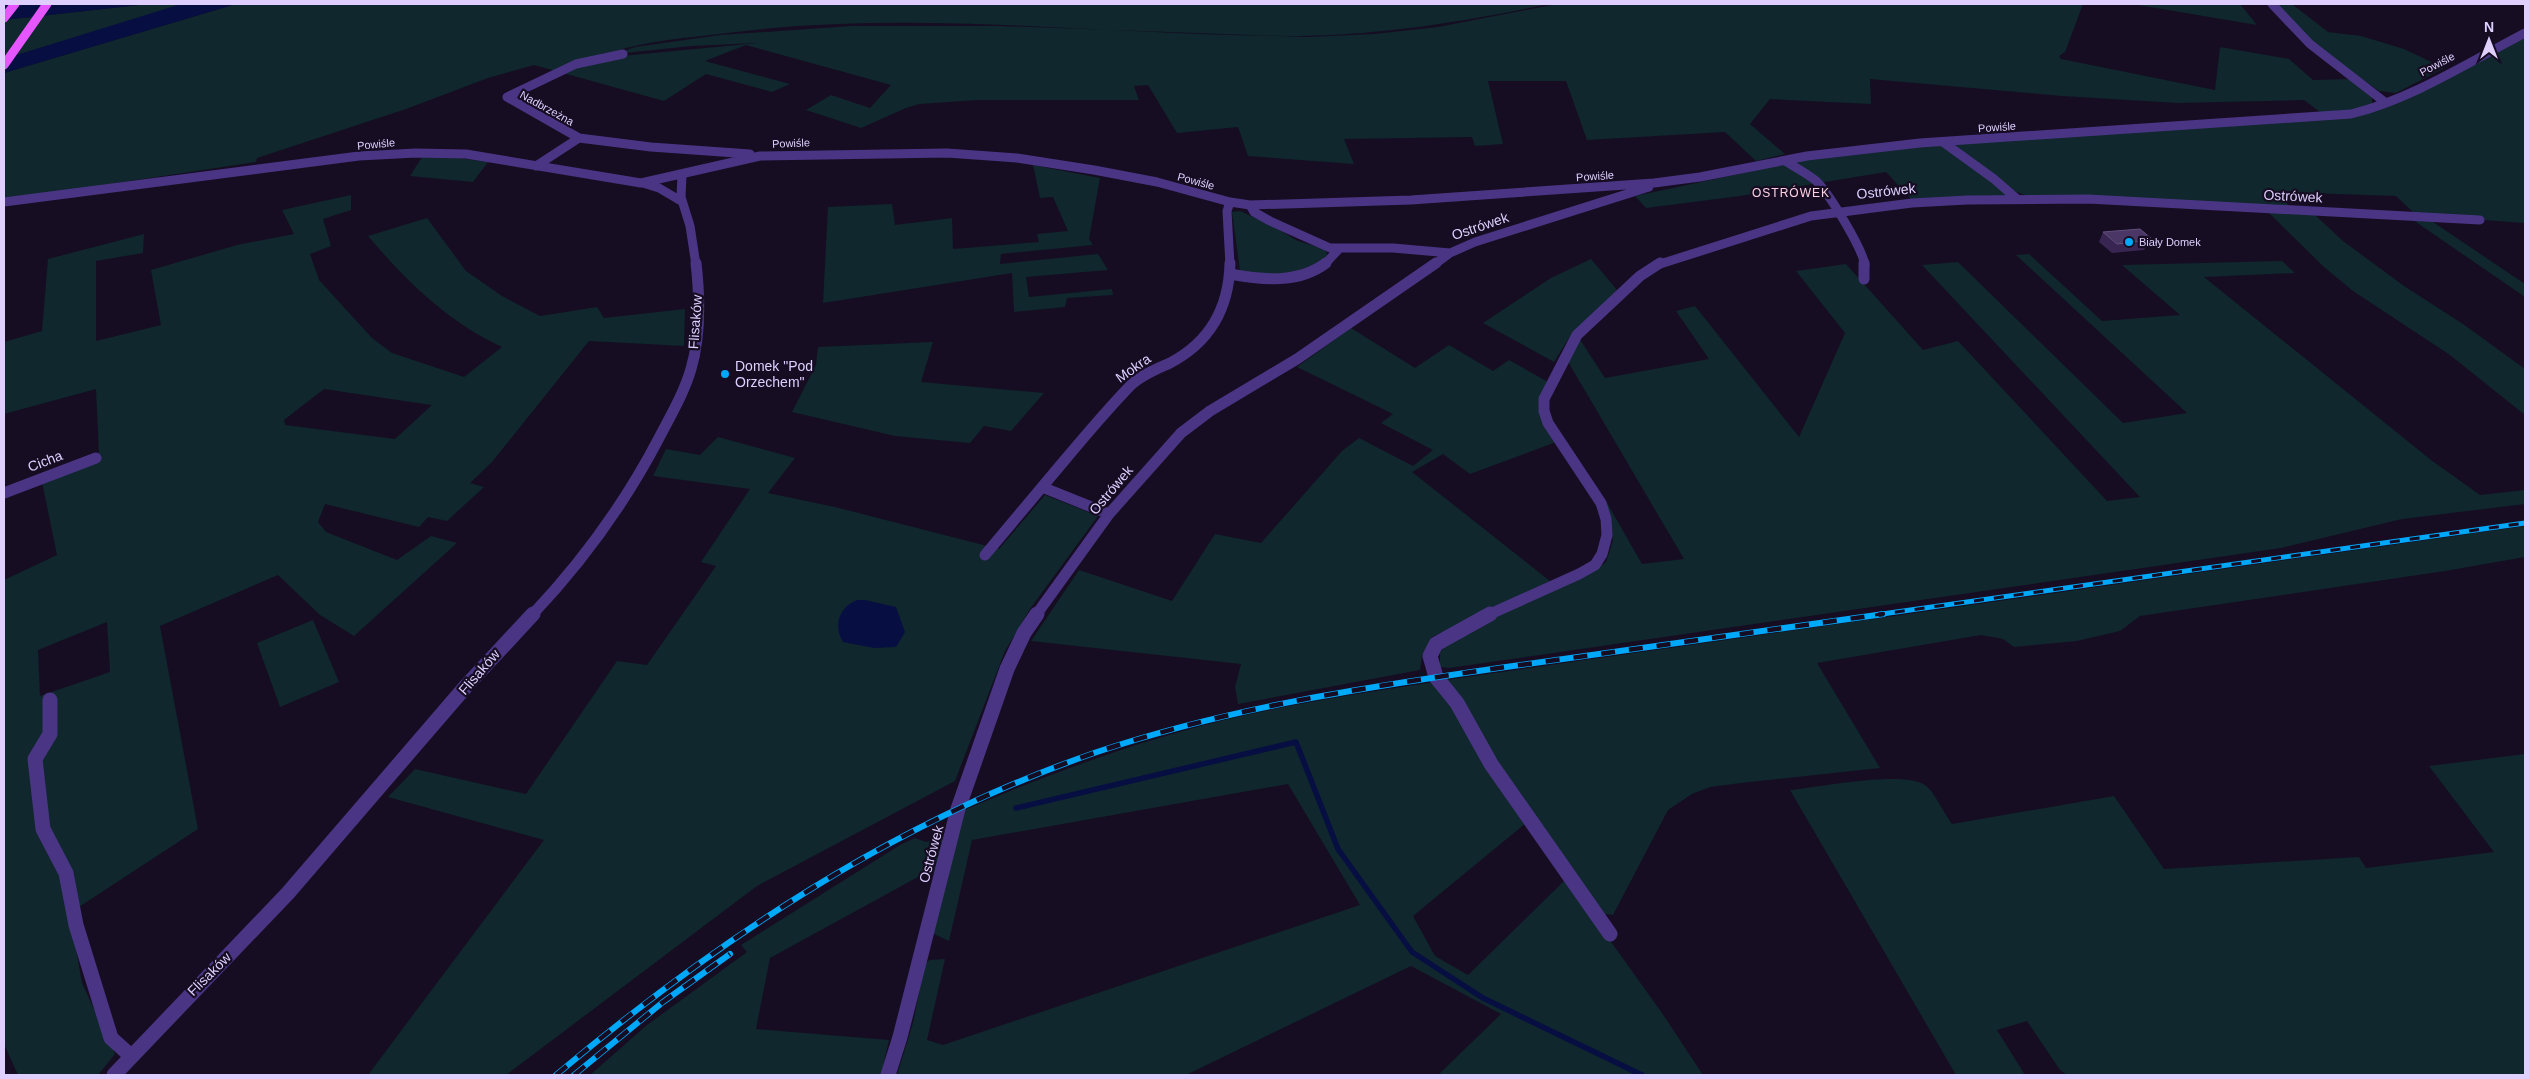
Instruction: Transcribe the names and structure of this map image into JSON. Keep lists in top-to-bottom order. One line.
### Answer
{"streets":{"street":["Powiśle","Nadbrzeżna","Ostrówek","Flisaków","Mokra","Cicha"]},"crossings":[["Powiśle","Nadbrzeżna"],["Powiśle","Ostrówek"],["Powiśle","Flisaków"],["Powiśle","Mokra"]],"districts":["OSTRÓWEK"],"places":["Biały Domek","Domek \"Pod Orzechem\""],"north":"top"}
